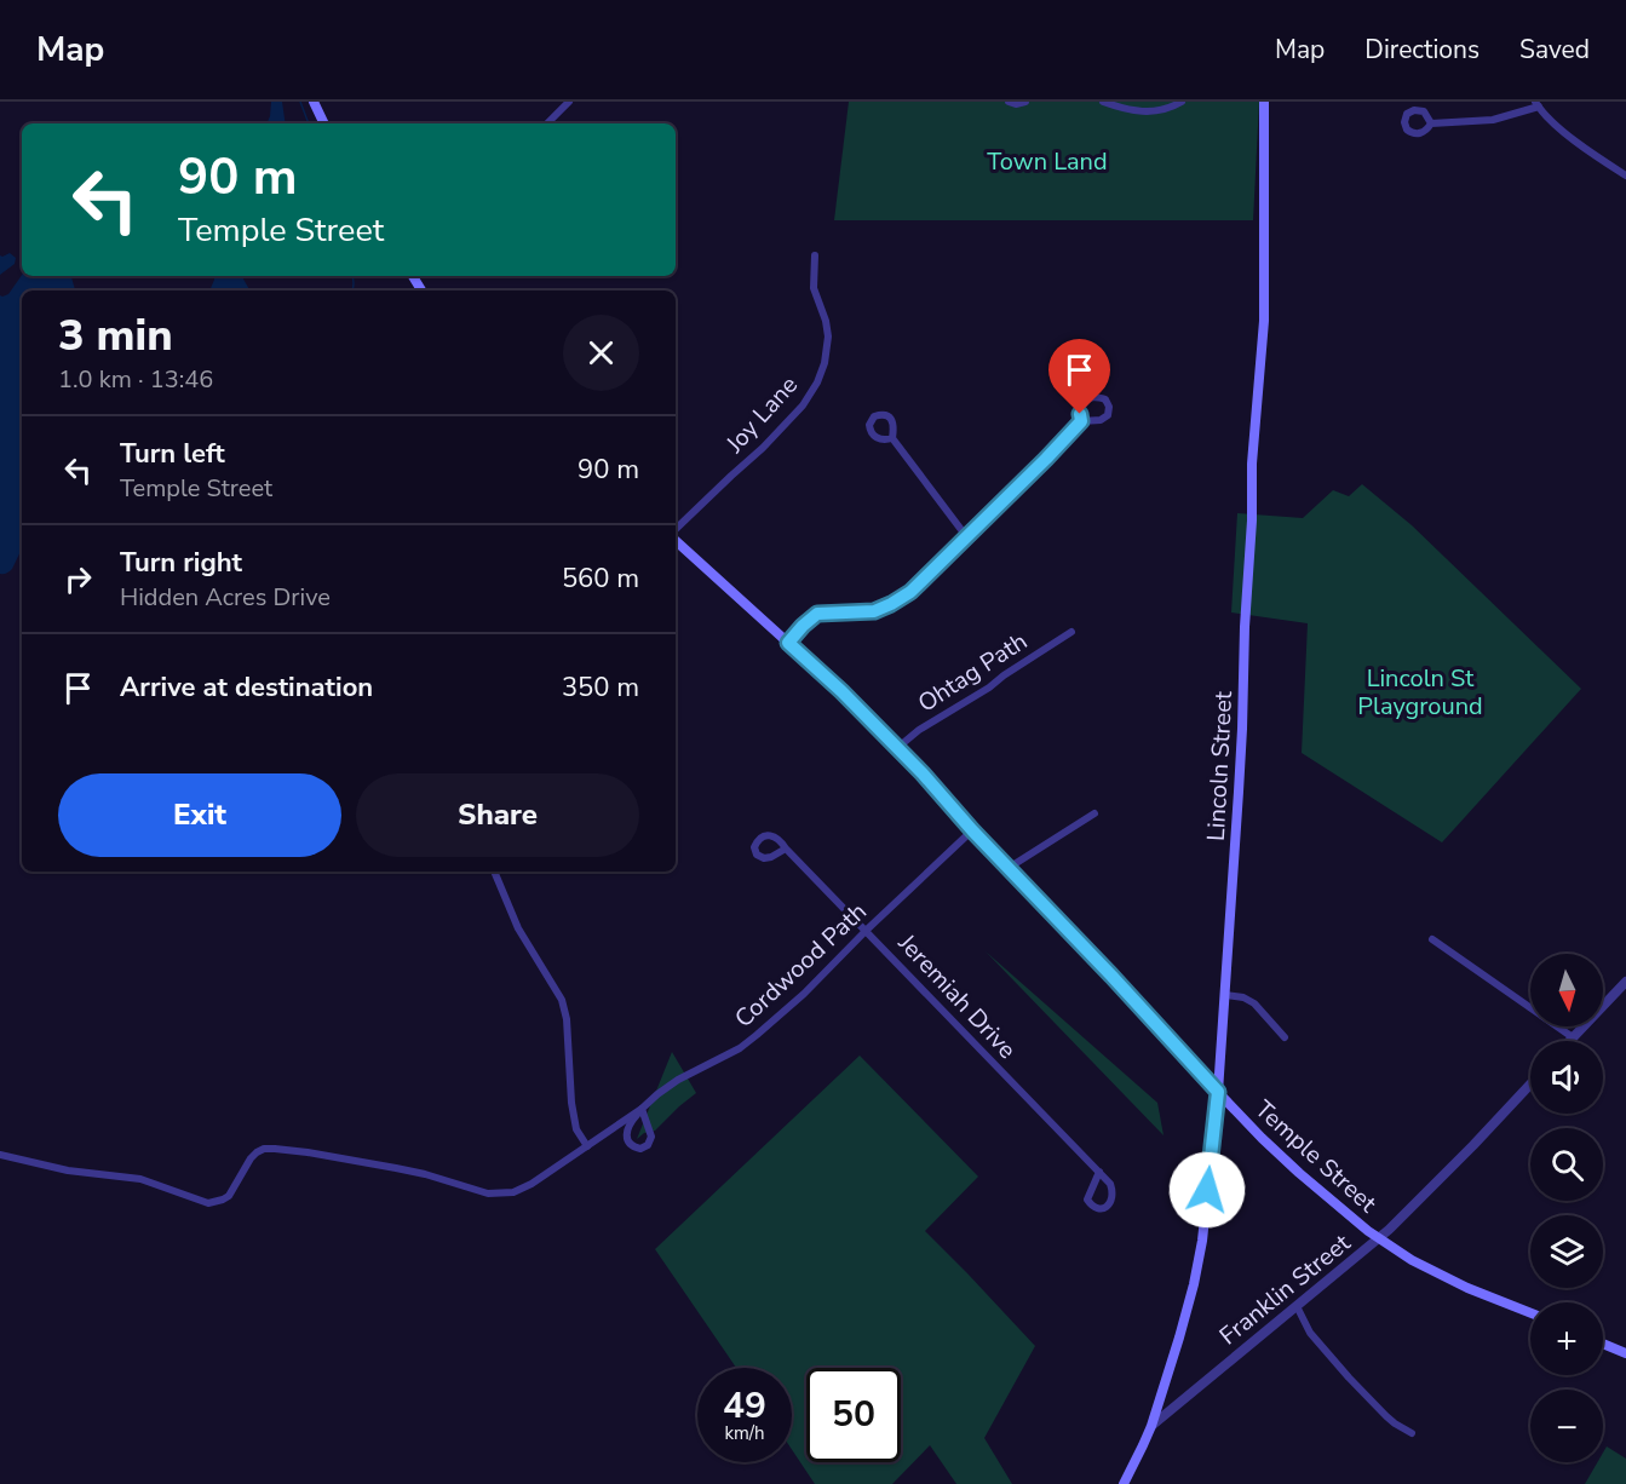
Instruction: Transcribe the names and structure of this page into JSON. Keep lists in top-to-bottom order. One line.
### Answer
{"streets":{"main road":["Lincoln Street","Temple Street","Franklin Street"],"street":["Joy Lane","Ohtag Path","Cordwood Path","Jeremiah Drive"]},"crossings":[["Ohtag Path","Temple Street"],["Lincoln Street","Temple Street"],["Lincoln Street","Franklin Street"],["Cordwood Path","Jeremiah Drive"],["Cordwood Path","Temple Street"],["Temple Street","Franklin Street"]],"parks":["Town Land","Lincoln St Playground"],"north":"bottom","page":{"header":"Map","nav":["Map","Directions","Saved"],"turn":["90 m","Temple Street"],"heading":["3 min","1.0 km · 13:46"],"list":[{"name":"Turn left","note":"Temple Street","value":"90 m"},{"name":"Turn right","note":"Hidden Acres Drive","value":"560 m"},{"name":"Arrive at destination","value":"350 m"}],"buttons":["Exit","Share"],"map_buttons":["+","−"],"speed":"49 km/h","limit":"50"}}
